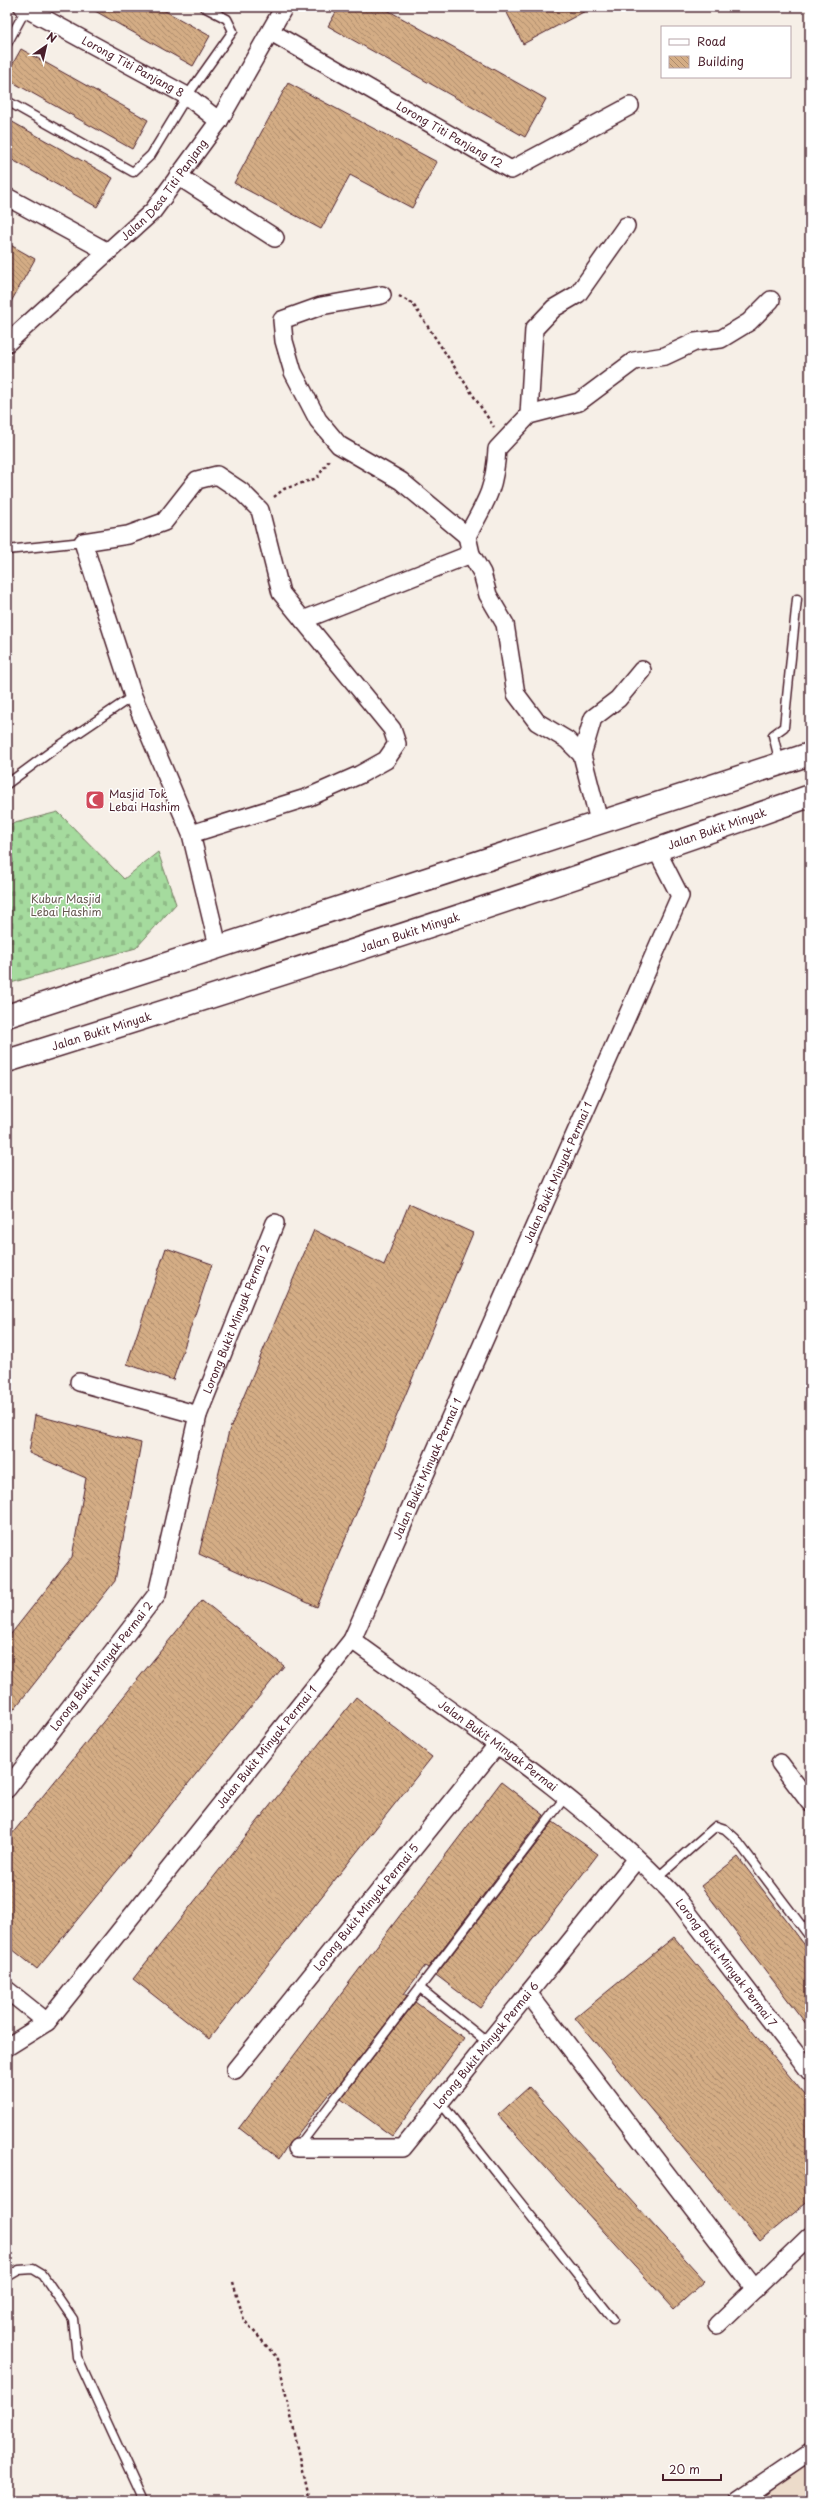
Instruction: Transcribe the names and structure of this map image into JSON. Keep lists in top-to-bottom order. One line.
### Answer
{"streets":{"main road":["Jalan Bukit Minyak"],"street":["Lorong Titi Panjang 8","Lorong Titi Panjang 12","Jalan Desa Titi Panjang","Jalan Bukit Minyak Permai 1","Lorong Bukit Minyak Permai 2","Jalan Bukit Minyak Permai","Lorong Bukit Minyak Permai 5","Lorong Bukit Minyak Permai 7","Lorong Bukit Minyak Permai 6"]},"crossings":[["Lorong Titi Panjang 8","Jalan Desa Titi Panjang"],["Lorong Titi Panjang 12","Jalan Desa Titi Panjang"],["Jalan Bukit Minyak","Jalan Bukit Minyak Permai 1"],["Jalan Bukit Minyak Permai 1","Jalan Bukit Minyak Permai"],["Jalan Bukit Minyak Permai","Lorong Bukit Minyak Permai 5"],["Jalan Bukit Minyak Permai","Lorong Bukit Minyak Permai 7"],["Jalan Bukit Minyak Permai","Lorong Bukit Minyak Permai 6"],["Lorong Bukit Minyak Permai 7","Lorong Bukit Minyak Permai 6"]],"parks":["Kubur Masjid Lebai Hashim"],"places":{"mosque":["Masjid Tok Lebai Hashim"]},"legend":["Road","Building"],"scale_bar":"20 m","north":"top right"}
